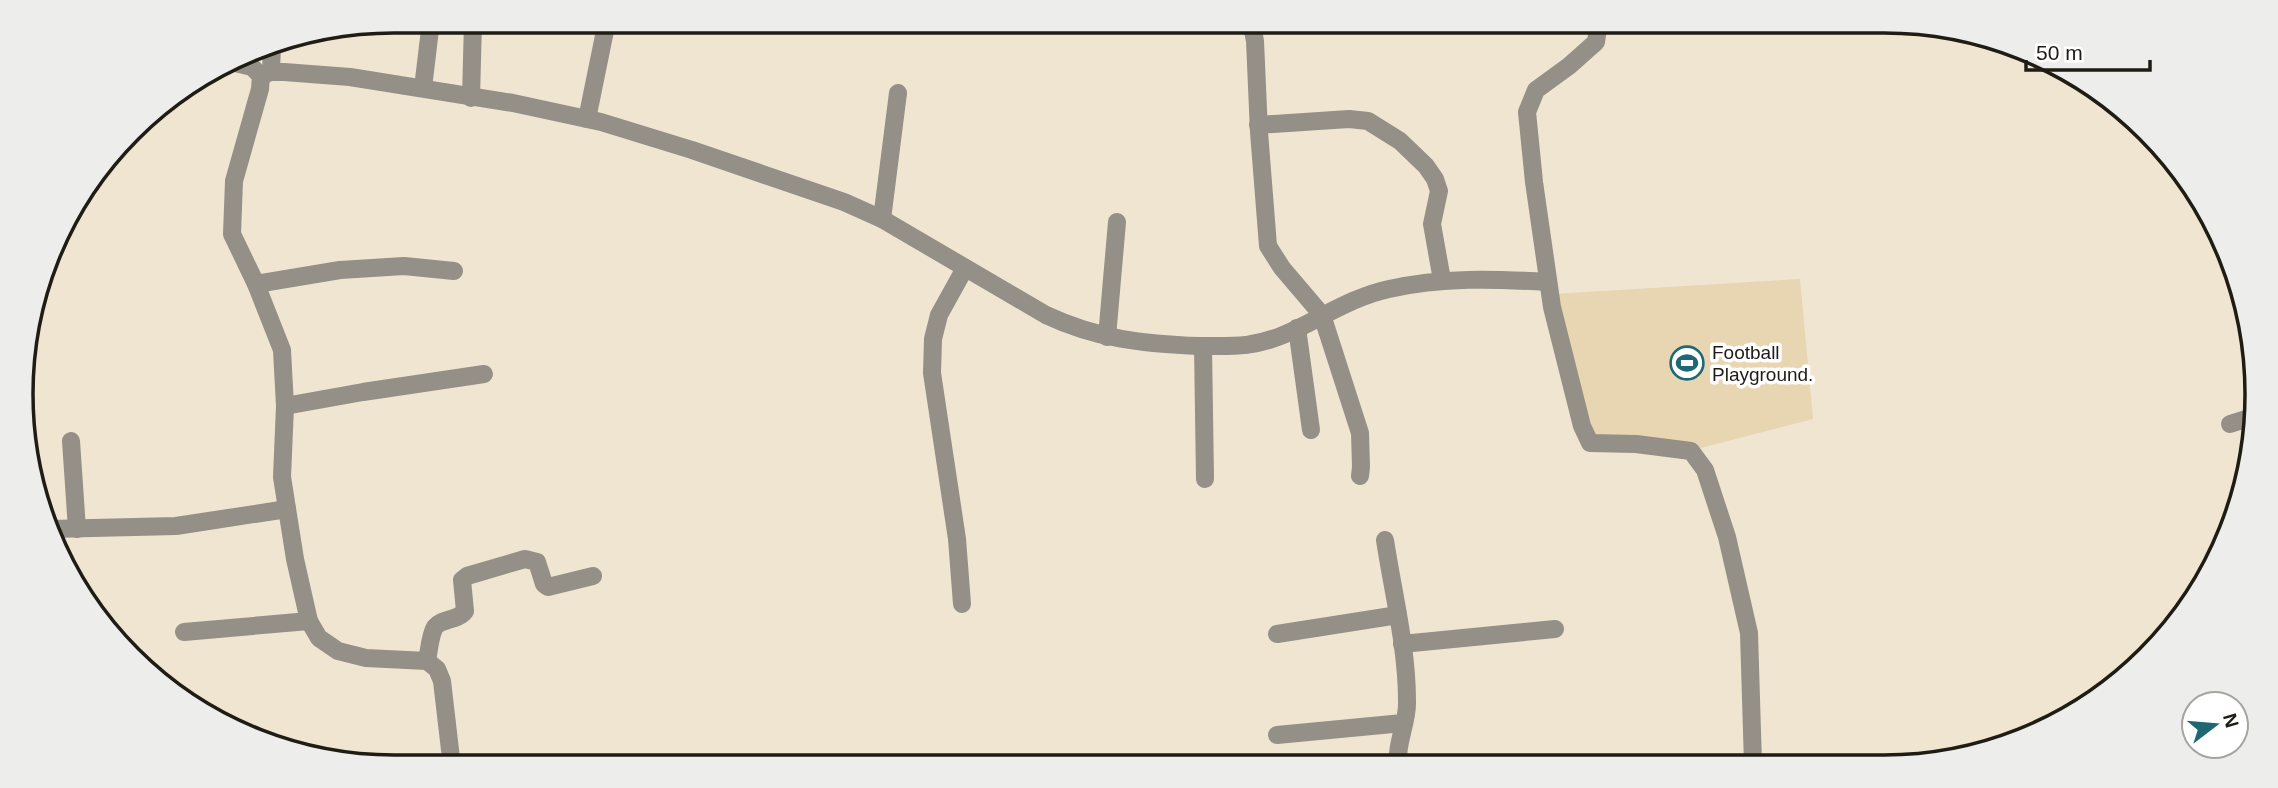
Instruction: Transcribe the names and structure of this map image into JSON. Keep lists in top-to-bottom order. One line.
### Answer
{"places":{"sports":["Football Playground."]},"scale_bar":"50 m","north":"right"}
